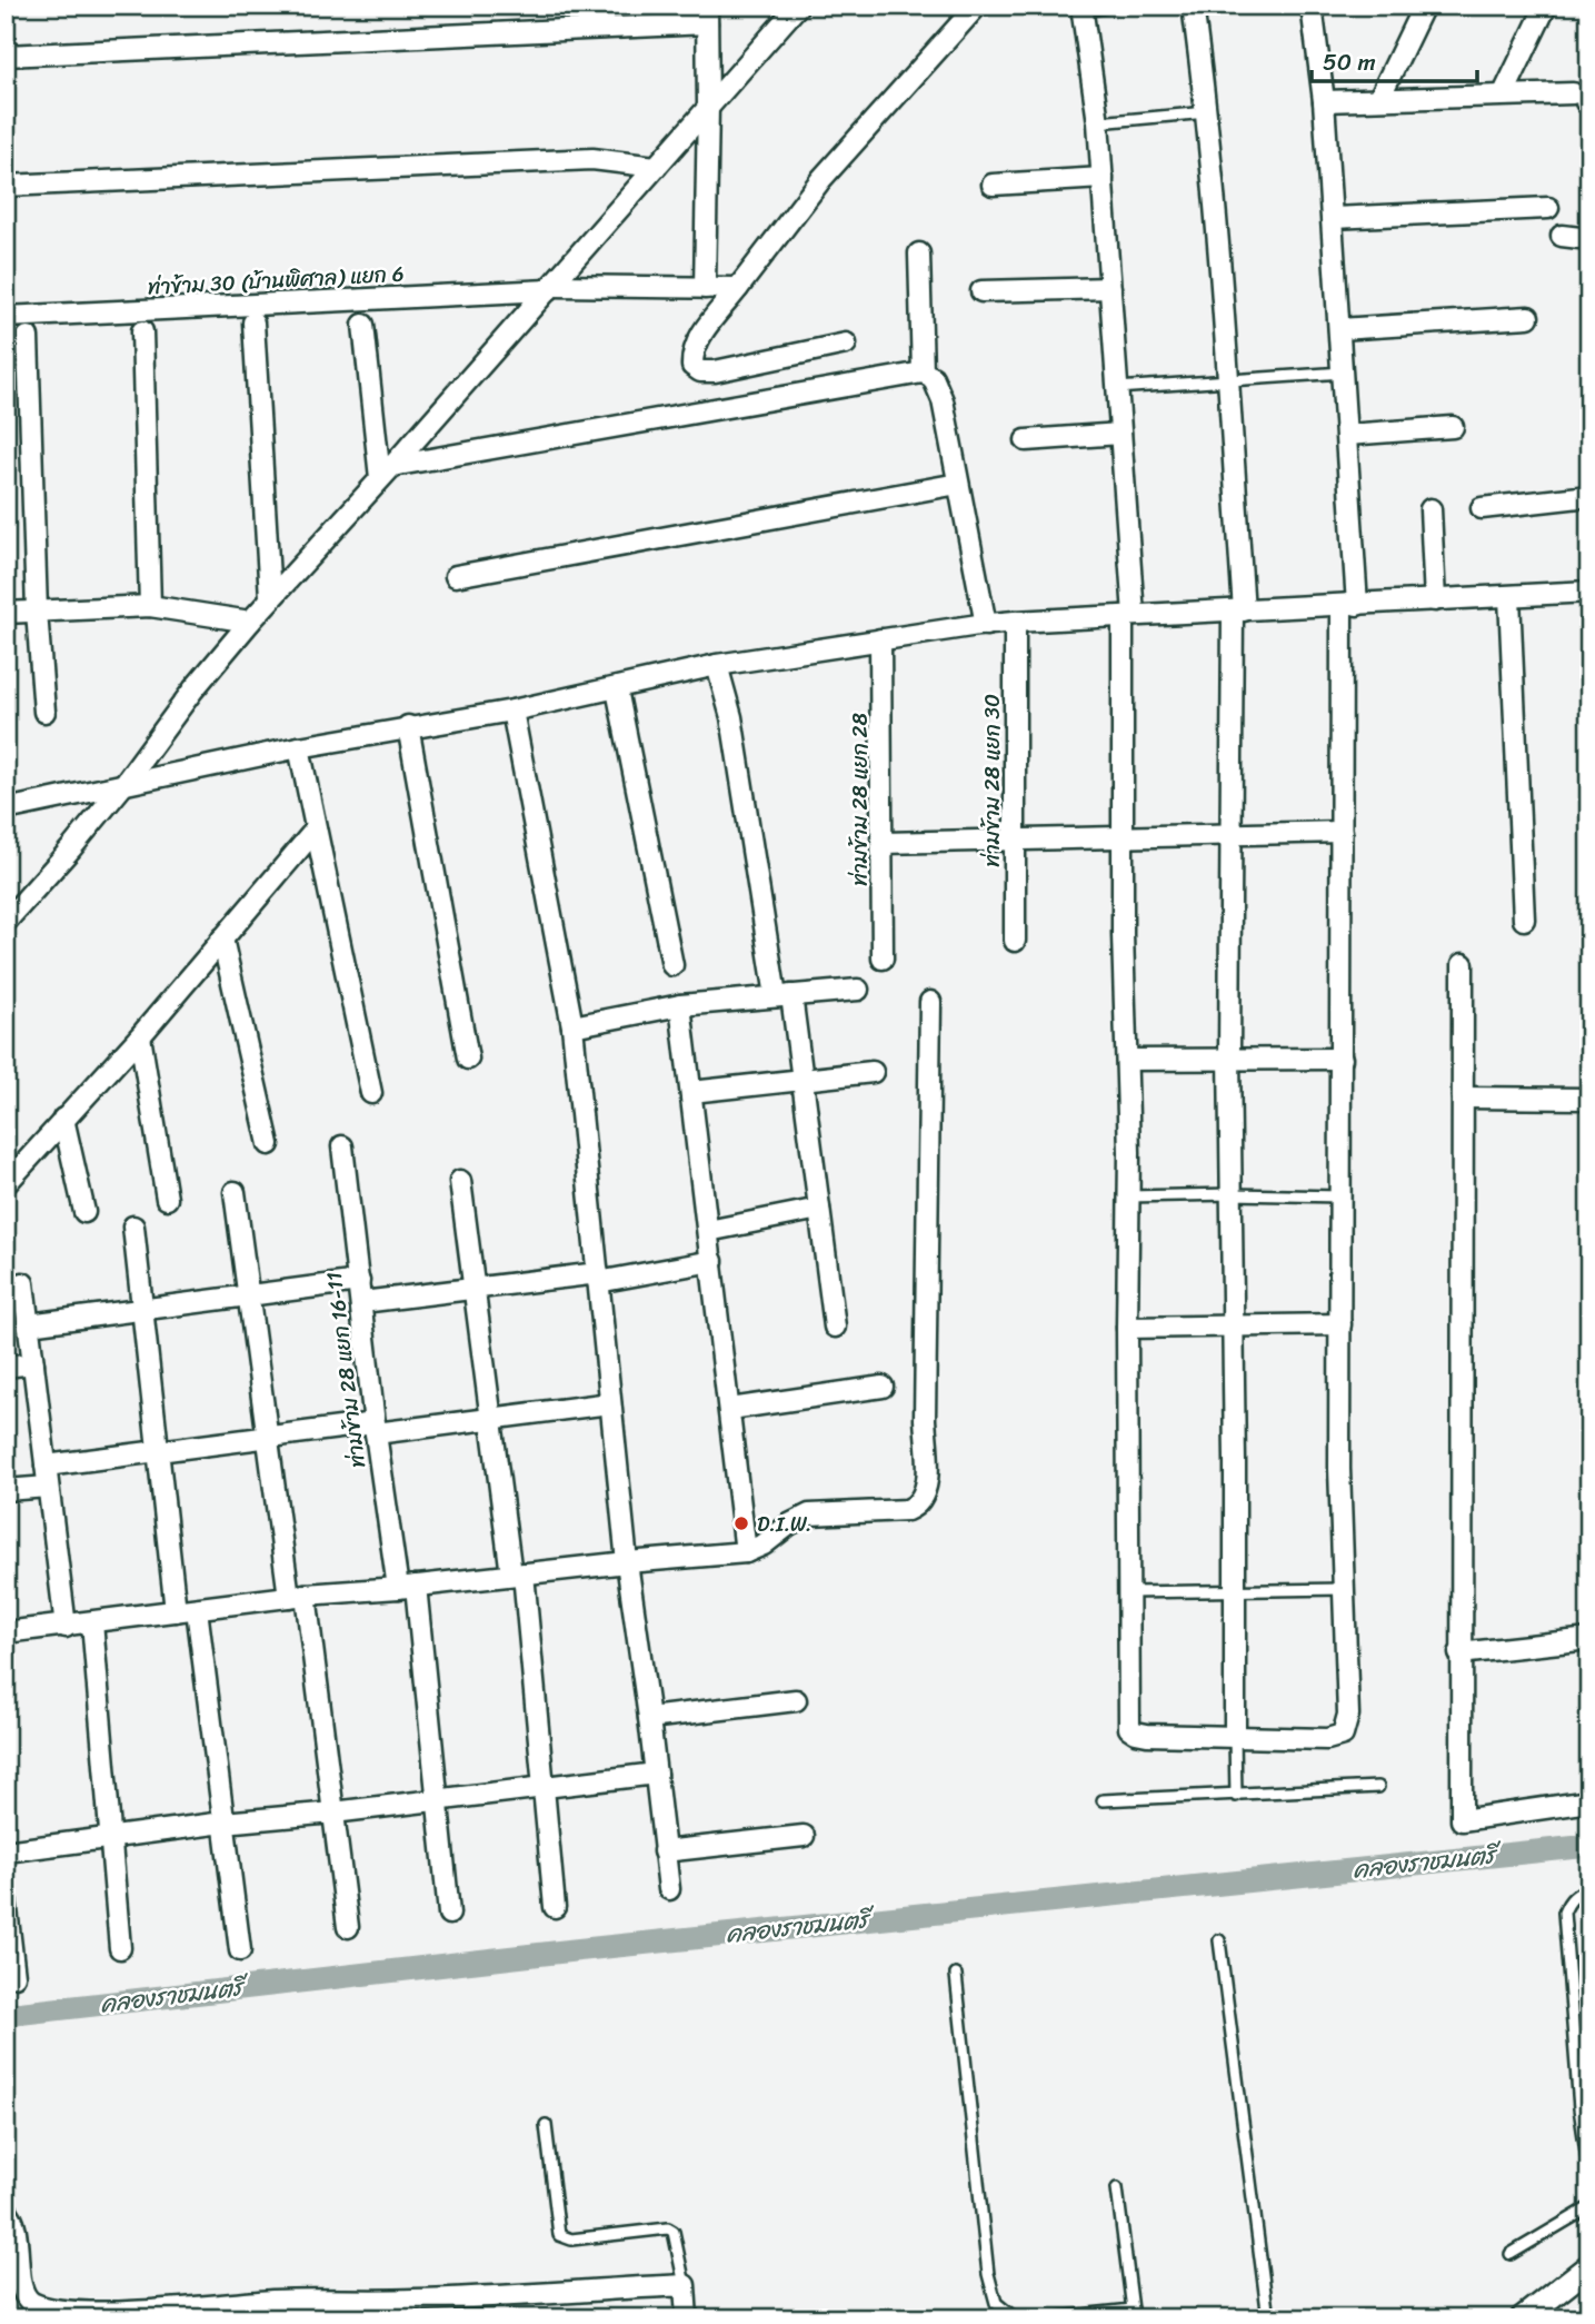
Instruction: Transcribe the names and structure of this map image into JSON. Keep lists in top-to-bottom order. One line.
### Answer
{"streets":{"street":["ท่าข้าม 30 (บ้านพิศาล) แยก 6","ท่ามข้าม 28 แยก 30","ท่ามข้าม 28 แยก 28","ท่ามข้าม 28 แยก 16-11"]},"water":["คลองราชมนตรี"],"places":["D.I.W."],"scale_bar":"50 m"}
